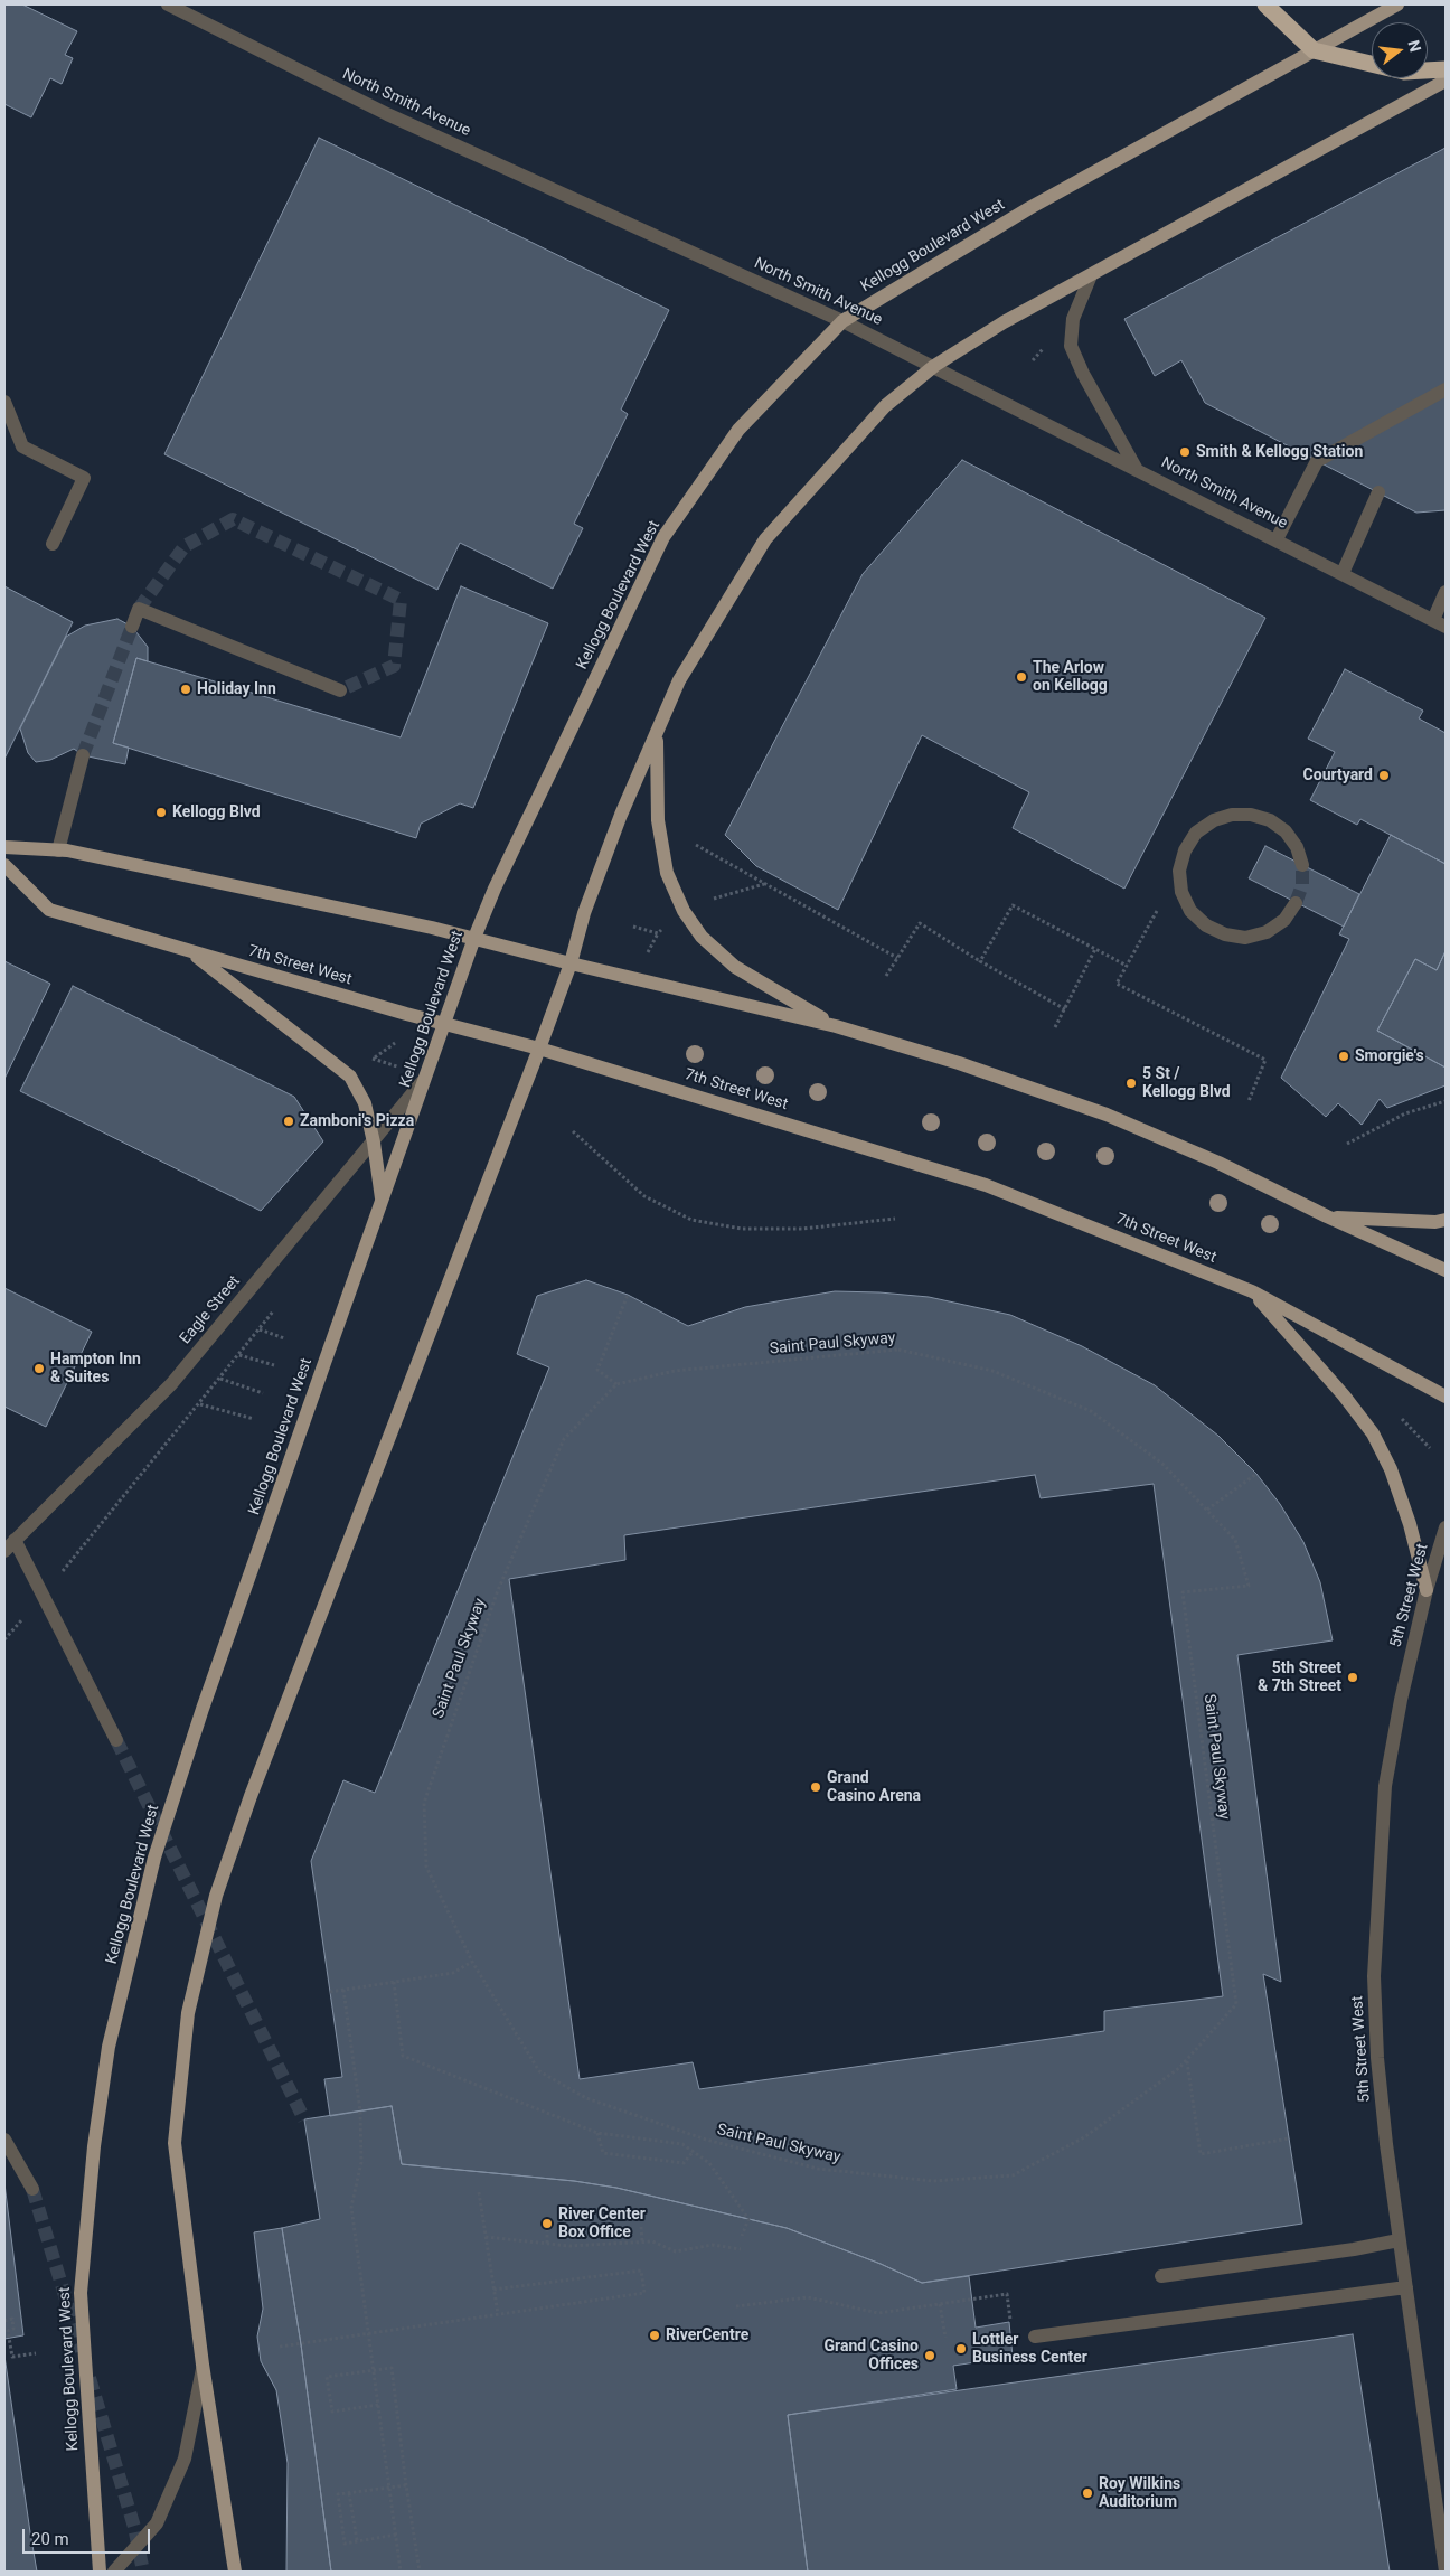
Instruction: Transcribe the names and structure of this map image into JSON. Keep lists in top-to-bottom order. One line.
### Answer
{"streets":{"main road":["Kellogg Boulevard West","7th Street West"],"street":["North Smith Avenue","Eagle Street","5th Street West"],"path":["Saint Paul Skyway"]},"crossings":[["North Smith Avenue","Kellogg Boulevard West"],["Kellogg Boulevard West","7th Street West"],["Kellogg Boulevard West","Eagle Street"]],"places":["Smith & Kellogg Station","The Arlow on Kellogg","Holiday Inn","Courtyard","Kellogg Blvd","Smorgie's","5 St / Kellogg Blvd","Zamboni's Pizza","Hampton Inn & Suites","5th Street & 7th Street","Grand Casino Arena","River Center Box Office","RiverCentre","Lottler Business Center","Grand Casino Offices","Roy Wilkins Auditorium"],"scale_bar":"20 m","north":"right"}
